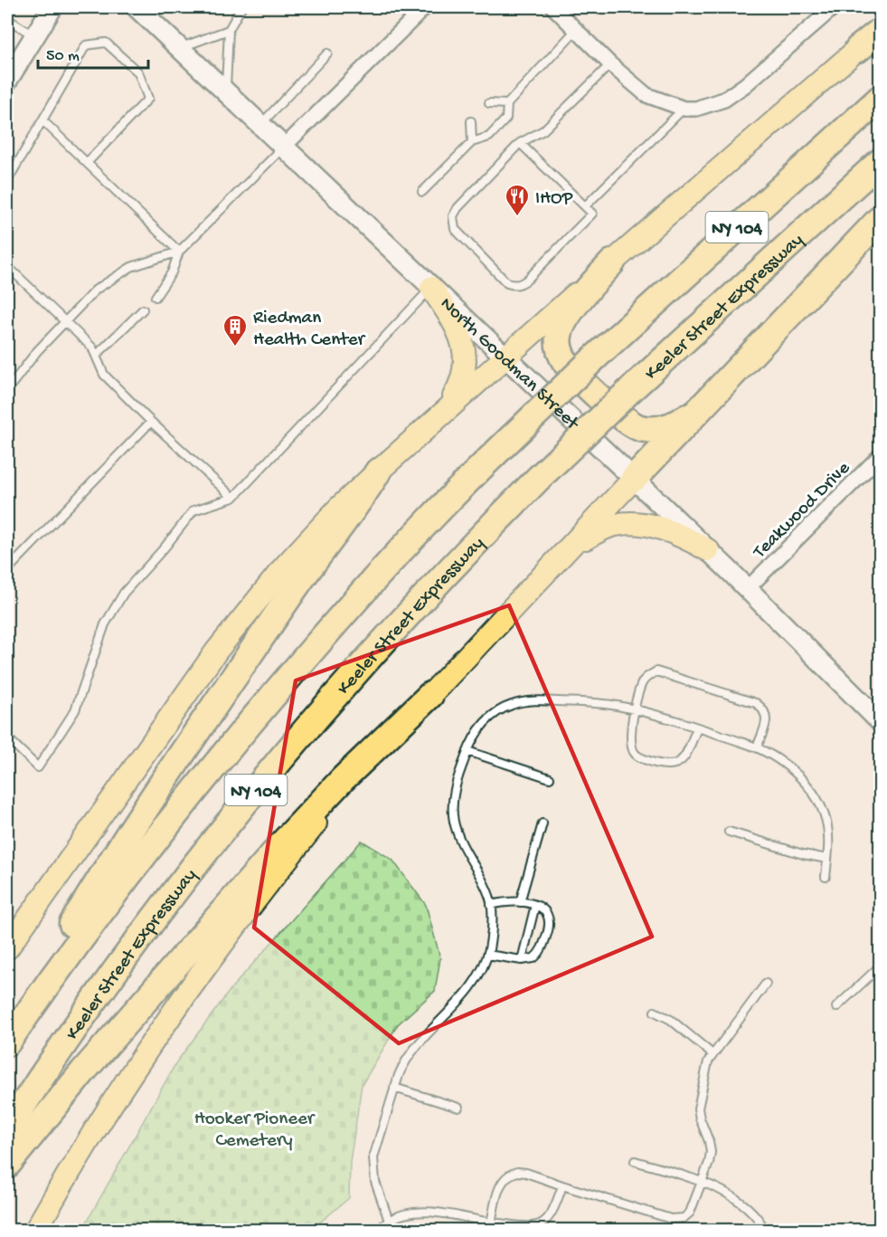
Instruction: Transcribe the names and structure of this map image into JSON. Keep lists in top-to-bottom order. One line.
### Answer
{"streets":{"highway":["NY 104","Keeler Street Expressway"],"main road":["North Goodman Street"],"street":["Teakwood Drive"]},"crossings":[["North Goodman Street","Teakwood Drive"]],"parks":["Hooker Pioneer Cemetery"],"places":{"restaurant":["IHOP"],"building":["Riedman Health Center"]},"scale_bar":"50 m"}
